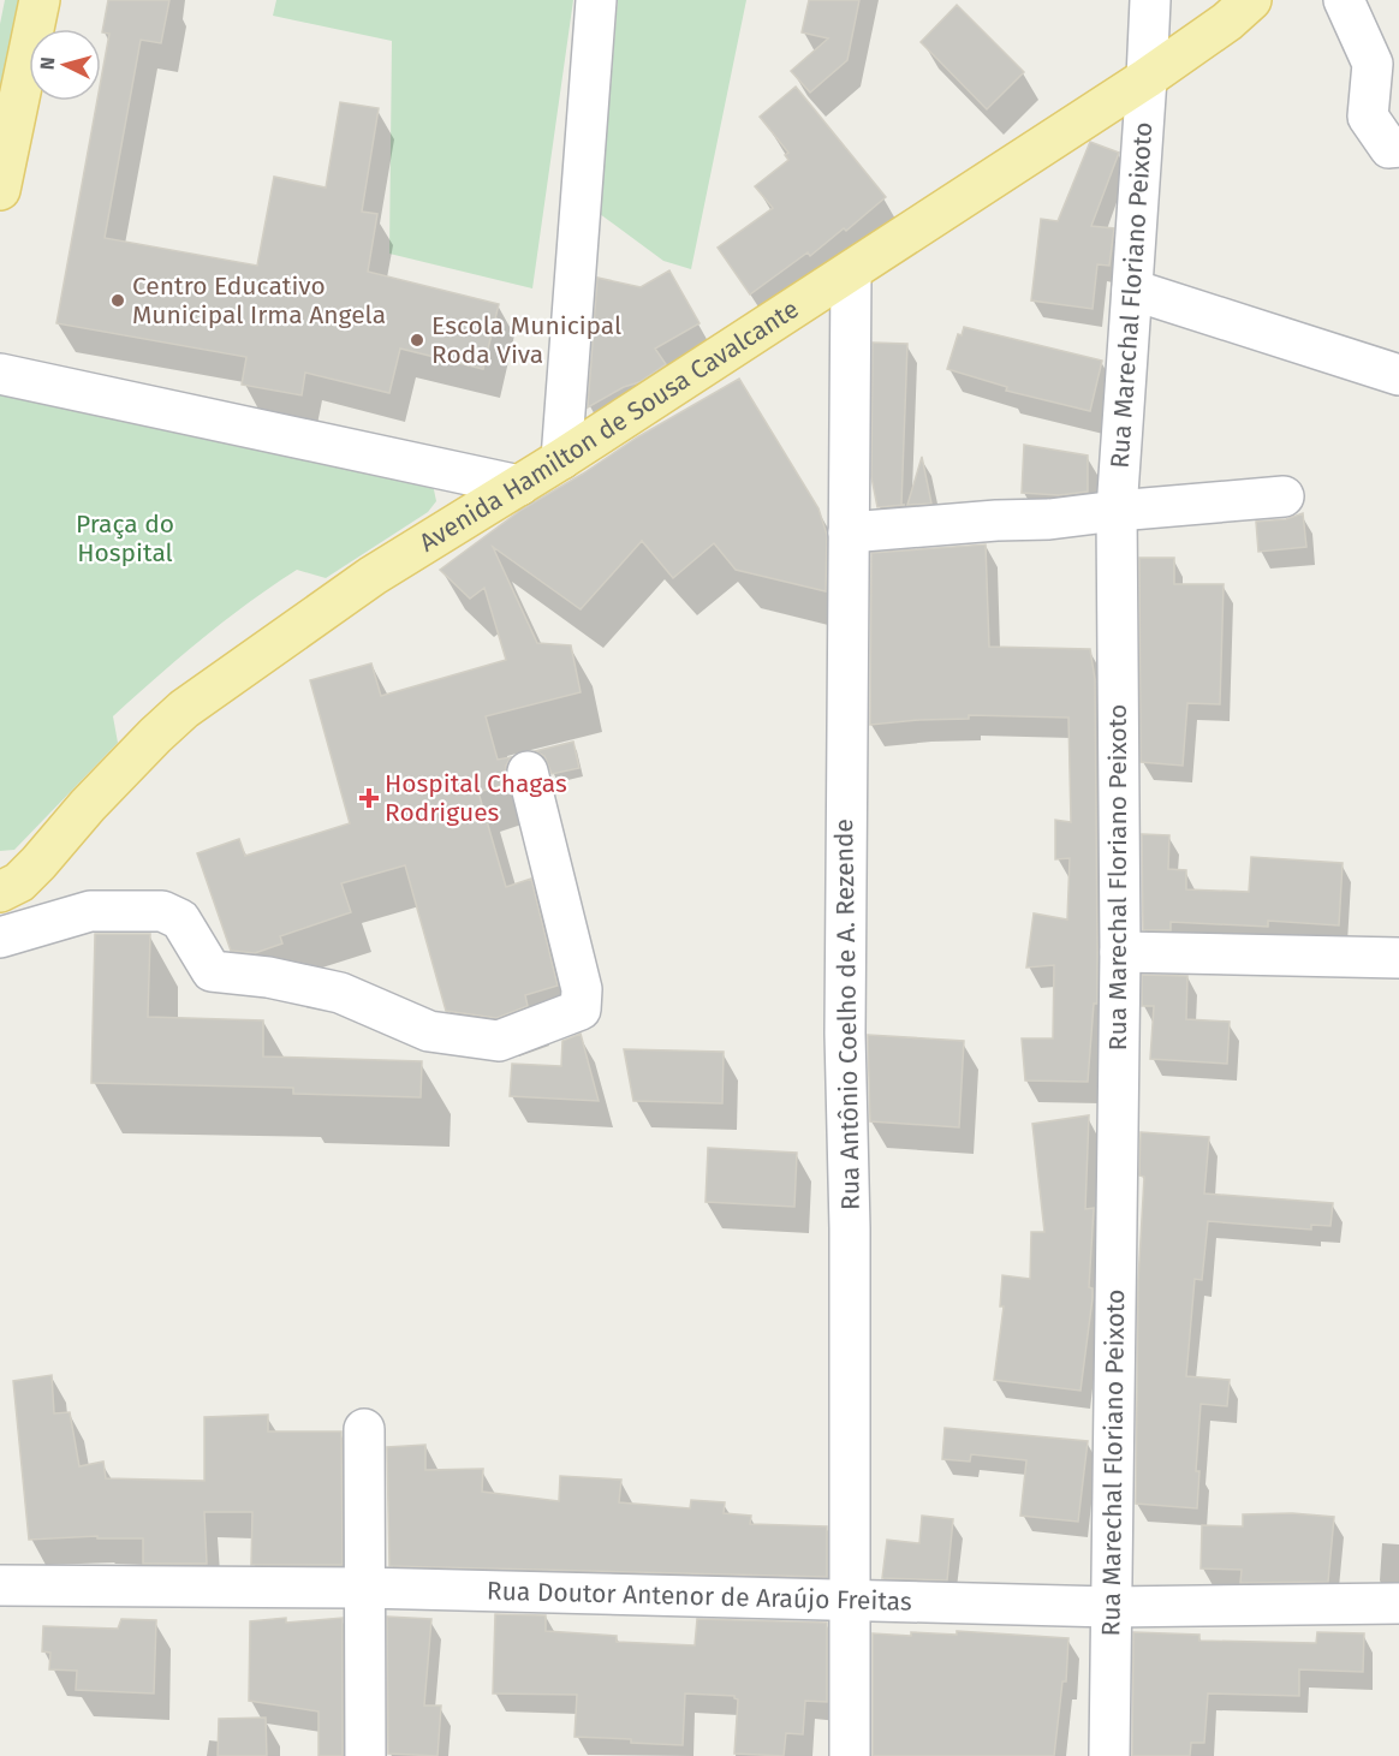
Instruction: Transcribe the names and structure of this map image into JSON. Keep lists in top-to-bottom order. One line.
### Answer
{"streets":{"main road":["Avenida Hamilton de Sousa Cavalcante"],"street":["Rua Marechal Floriano Peixoto","Rua Antônio Coelho de A. Rezende","Rua Doutor Antenor de Araújo Freitas"]},"crossings":[["Rua Marechal Floriano Peixoto","Avenida Hamilton de Sousa Cavalcante"],["Rua Marechal Floriano Peixoto","Rua Doutor Antenor de Araújo Freitas"],["Avenida Hamilton de Sousa Cavalcante","Rua Antônio Coelho de A. Rezende"],["Rua Antônio Coelho de A. Rezende","Rua Doutor Antenor de Araújo Freitas"]],"parks":["Praça do Hospital"],"places":{"other":["Centro Educativo Municipal Irma Angela","Escola Municipal Roda Viva"],"health":["Hospital Chagas Rodrigues"]},"north":"left"}
